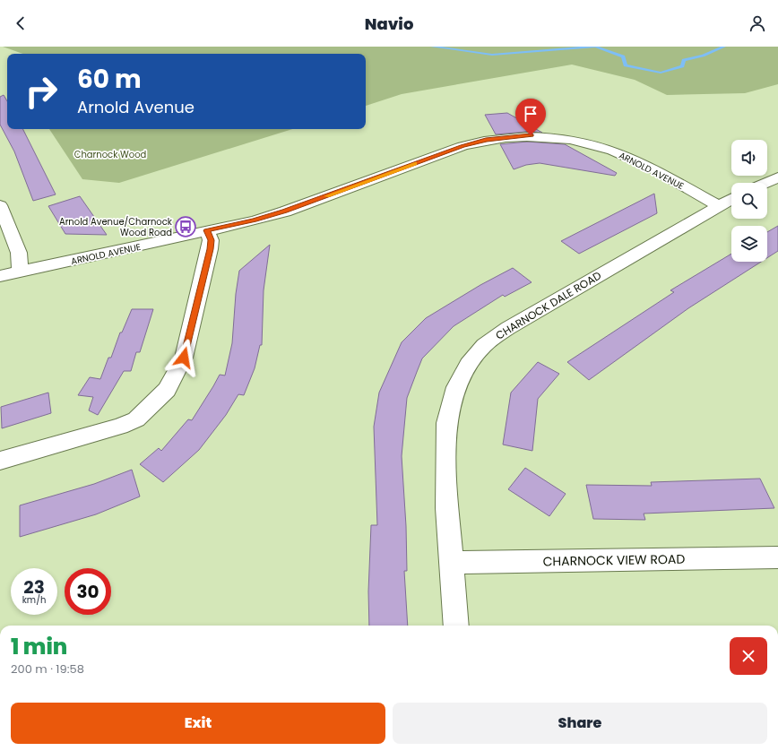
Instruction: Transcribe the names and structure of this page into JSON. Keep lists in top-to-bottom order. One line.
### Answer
{"streets":{"street":["ARNOLD AVENUE","CHARNOCK DALE ROAD","CHARNOCK VIEW ROAD"]},"crossings":[["ARNOLD AVENUE","CHARNOCK DALE ROAD"],["CHARNOCK DALE ROAD","CHARNOCK VIEW ROAD"]],"parks":["Charnock Wood"],"places":{"bus stop":["Arnold Avenue/Charnock Wood Road"]},"page":{"header":"Navio","turn":["60 m","Arnold Avenue"],"speed":"23 km/h","limit":"30","heading":["1 min","200 m · 19:58"],"buttons":["Exit","Share"]}}
